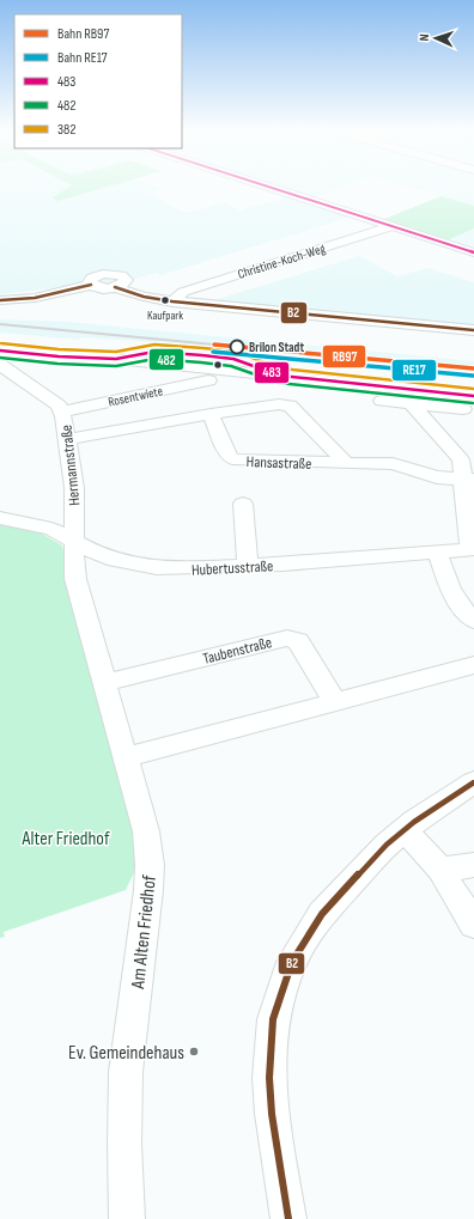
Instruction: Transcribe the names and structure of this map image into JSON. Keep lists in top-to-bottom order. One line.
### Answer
{"streets":{"street":["Christine-Koch-Weg","Rosentwiete","Hansastraße","Hermannstraße","Hubertusstraße","Taubenstraße","Am Alten Friedhof"]},"crossings":[["Rosentwiete","Hermannstraße"],["Hansastraße","Hermannstraße"],["Hermannstraße","Hubertusstraße"],["Hermannstraße","Am Alten Friedhof"],["Hubertusstraße","Am Alten Friedhof"],["Taubenstraße","Am Alten Friedhof"]],"parks":["Alter Friedhof"],"places":["Kaufpark","Brilon Stadt","Ev. Gemeindehaus"],"lines":["transit line 483","transit line B2","transit line 382","rail line RB97","rail line RE17","transit line 482"],"legend":["Bahn RB97","Bahn RE17","483","482","382"],"north":"left"}
